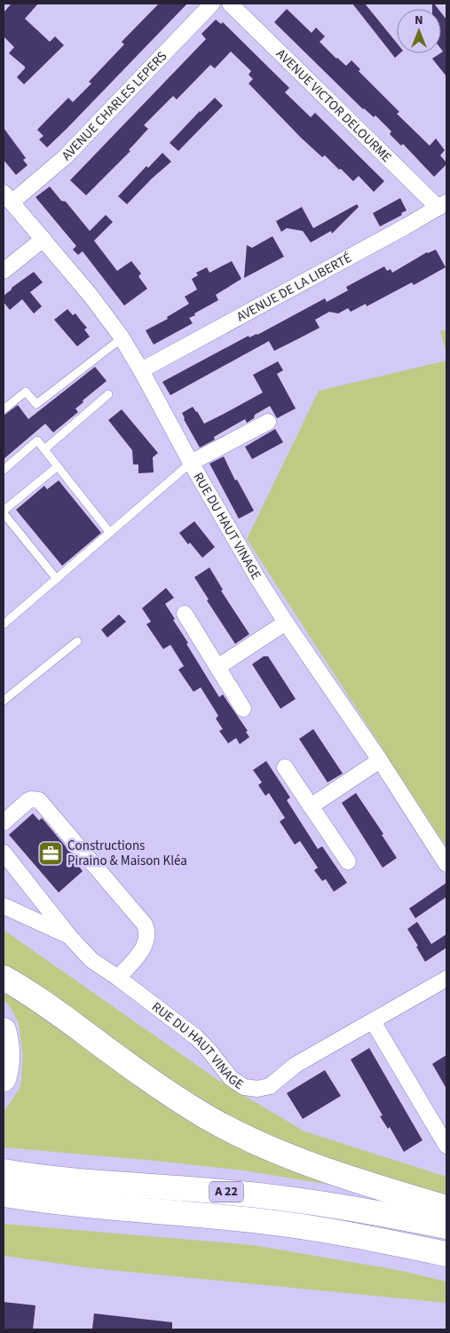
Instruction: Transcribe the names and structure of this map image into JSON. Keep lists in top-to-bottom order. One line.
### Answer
{"streets":{"highway":["A 22"],"street":["AVENUE CHARLES LEPERS","AVENUE VICTOR DELOURME","AVENUE DE LA LIBERTÉ","RUE DU HAUT VINAGE"]},"crossings":[["AVENUE CHARLES LEPERS","RUE DU HAUT VINAGE"],["AVENUE VICTOR DELOURME","AVENUE DE LA LIBERTÉ"],["AVENUE DE LA LIBERTÉ","RUE DU HAUT VINAGE"]],"places":{"office":["Constructions Piraino & Maison Kléa"]},"north":"top"}
